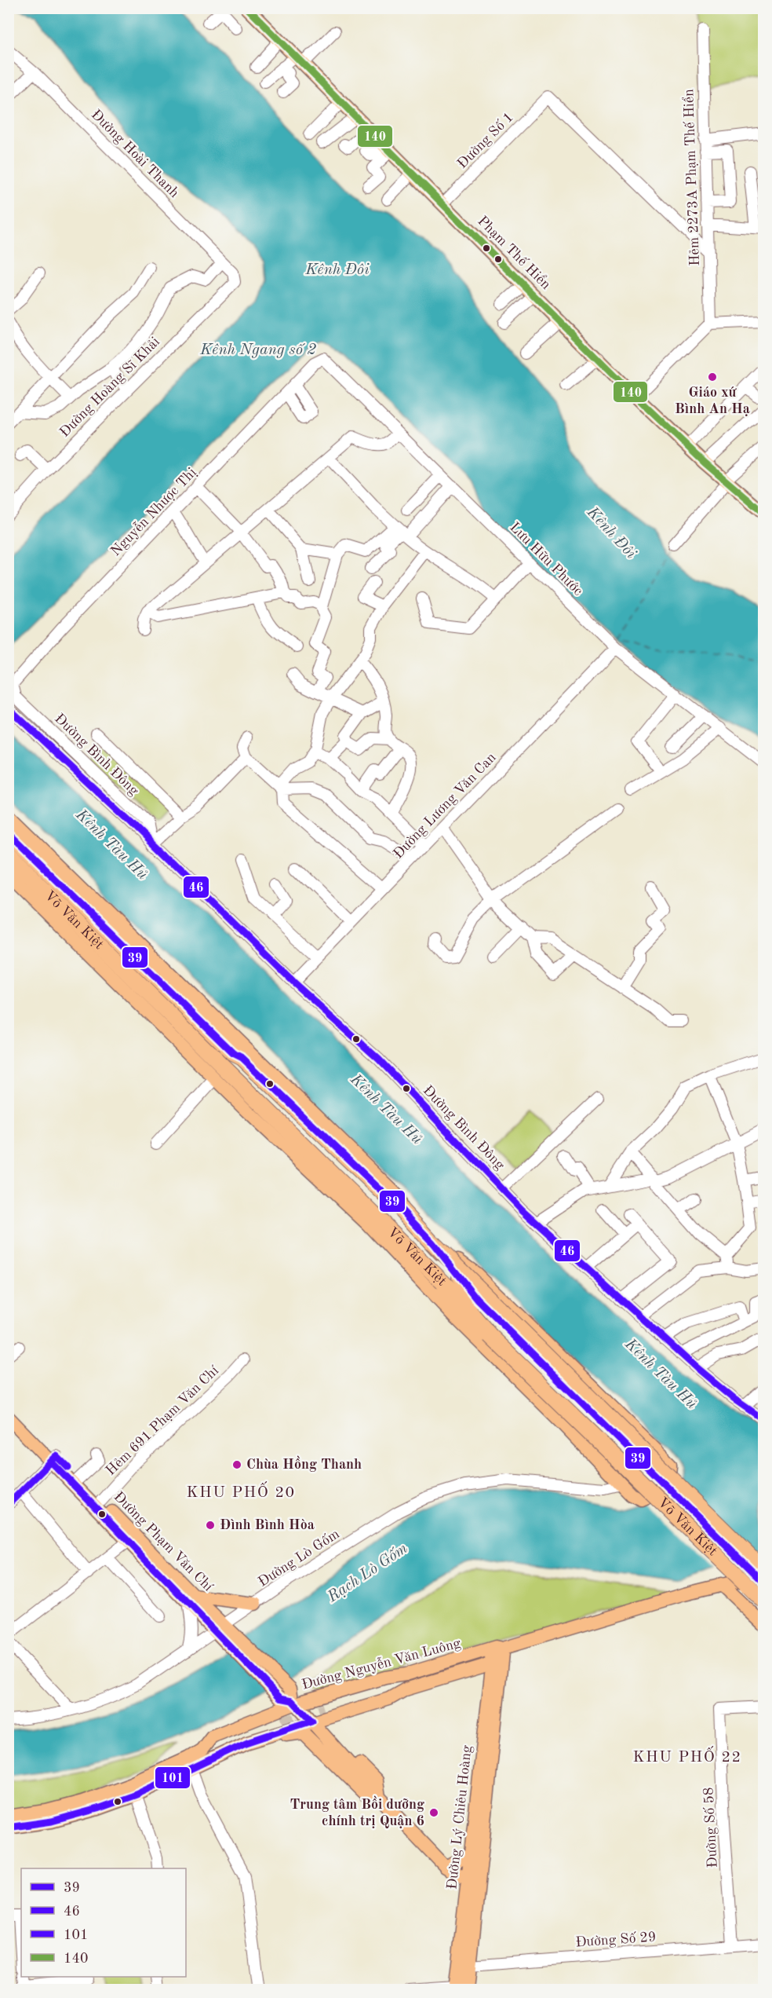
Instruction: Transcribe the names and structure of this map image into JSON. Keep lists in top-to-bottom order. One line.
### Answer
{"streets":{"highway":["Võ Văn Kiệt"],"main road":["Phạm Thế Hiển","Đường Phạm Văn Chí","Đường Nguyễn Văn Luông","Đường Lý Chiêu Hoàng"],"street":["Đường Số 1","Đường Hoài Thanh","Hẻm 2273A Phạm Thế Hiển","Đường Hoàng Sĩ Khải","Nguyễn Nhược Thị","Lưu Hữu Phước","Đường Bình Đông","Đường Lương Văn Can","Hẻm 691 Phạm Văn Chí","Đường Lò Gốm","Đường Số 58","Đường Số 29"]},"crossings":[["Đường Số 1","Hẻm 2273A Phạm Thế Hiển"],["Đường Số 1","Phạm Thế Hiển"],["Đường Hoài Thanh","Đường Hoàng Sĩ Khải"],["Nguyễn Nhược Thị","Lưu Hữu Phước"],["Nguyễn Nhược Thị","Đường Bình Đông"],["Lưu Hữu Phước","Đường Lương Văn Can"],["Đường Bình Đông","Đường Lương Văn Can"],["Võ Văn Kiệt","Đường Lò Gốm"],["Hẻm 691 Phạm Văn Chí","Đường Phạm Văn Chí"],["Đường Phạm Văn Chí","Đường Lò Gốm"],["Đường Phạm Văn Chí","Đường Nguyễn Văn Luông"],["Đường Phạm Văn Chí","Đường Lý Chiêu Hoàng"],["Đường Nguyễn Văn Luông","Đường Lý Chiêu Hoàng"],["Đường Lý Chiêu Hoàng","Đường Số 29"],["Đường Số 58","Đường Số 29"]],"districts":["KHU PHỐ 20","KHU PHỐ 22"],"water":["Kênh Đôi","Kênh Ngang số 2","Kênh Tàu Hủ","Rạch Lò Gốm"],"places":["Giáo xứ Bình An Hạ","Chùa Hồng Thanh","Đình Bình Hòa","Trung tâm Bồi dưỡng chính trị Quận 6"],"lines":["transit line 140","transit line 46","transit line 39","transit line 101"],"legend":["39","46","101","140"]}
